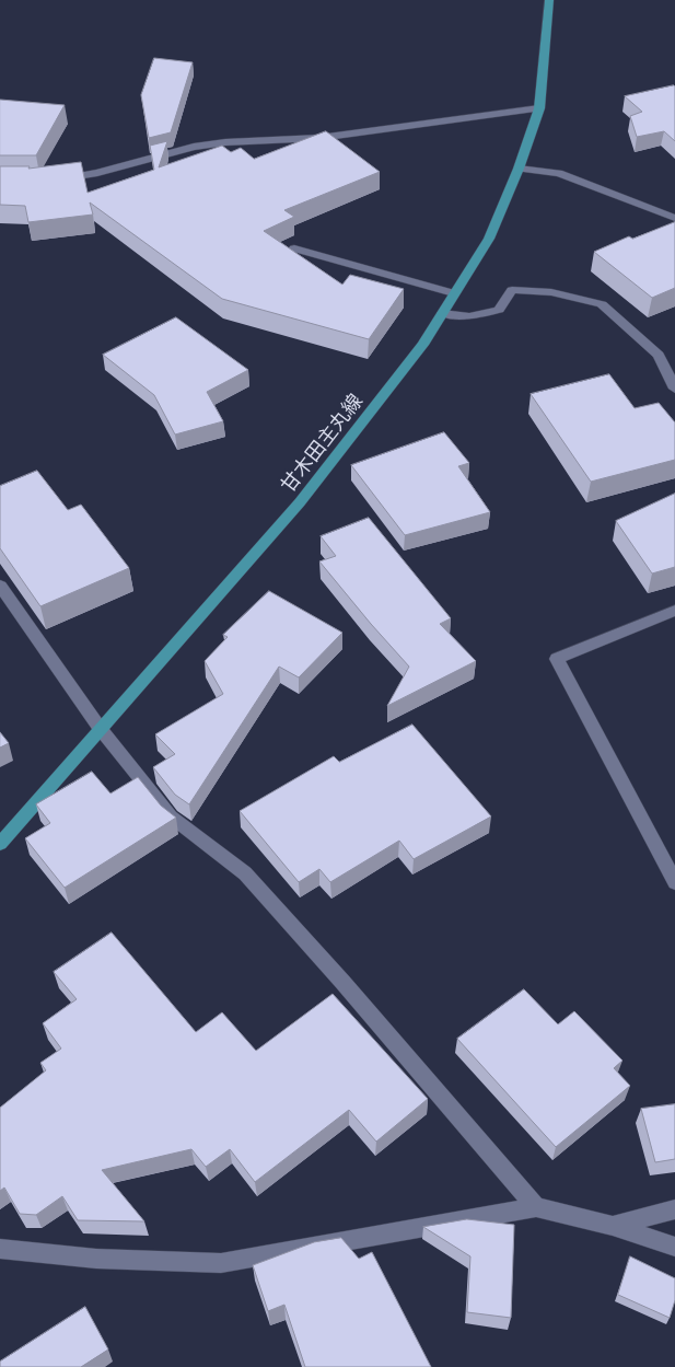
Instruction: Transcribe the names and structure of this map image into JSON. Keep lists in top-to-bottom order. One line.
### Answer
{"streets":{"main road":["甘木田主丸線"]}}
